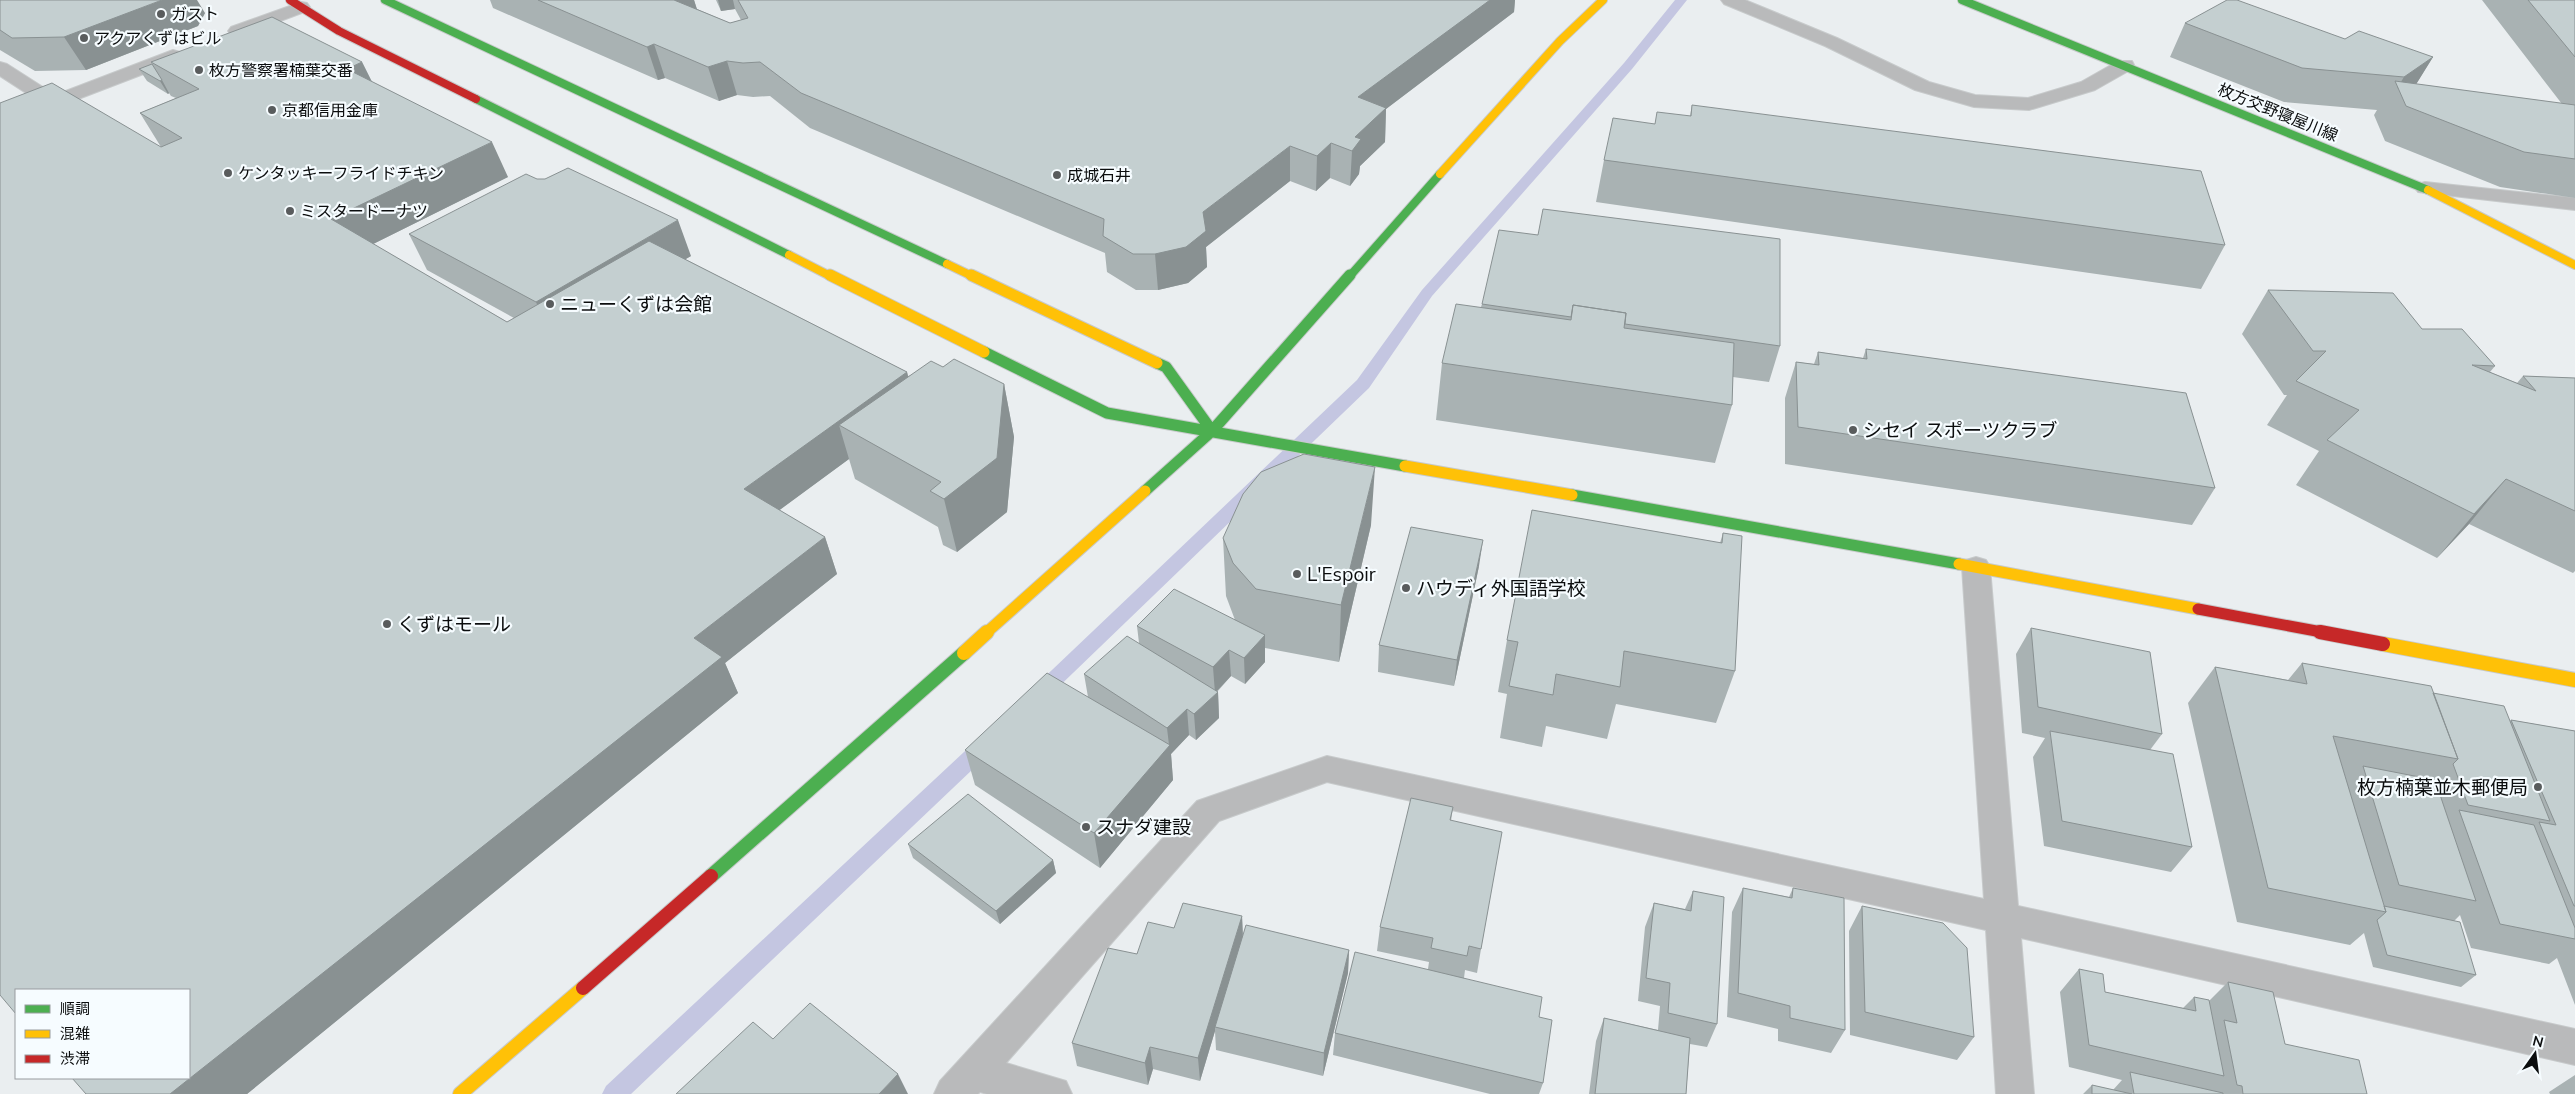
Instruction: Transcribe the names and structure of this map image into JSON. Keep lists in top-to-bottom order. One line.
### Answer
{"streets":{"street":["枚方交野寝屋川線"]},"places":["ガスト","アクアくずはビル","枚方警察署楠葉交番","京都信用金庫","ケンタッキーフライドチキン","成城石井","ミスタードーナツ","ニューくずは会館","シセイ スポーツクラブ","L'Espoir","ハウディ外国語学校","くずはモール","枚方楠葉並木郵便局","スナダ建設"],"legend":["順調","混雑","渋滞"],"north":"top"}
